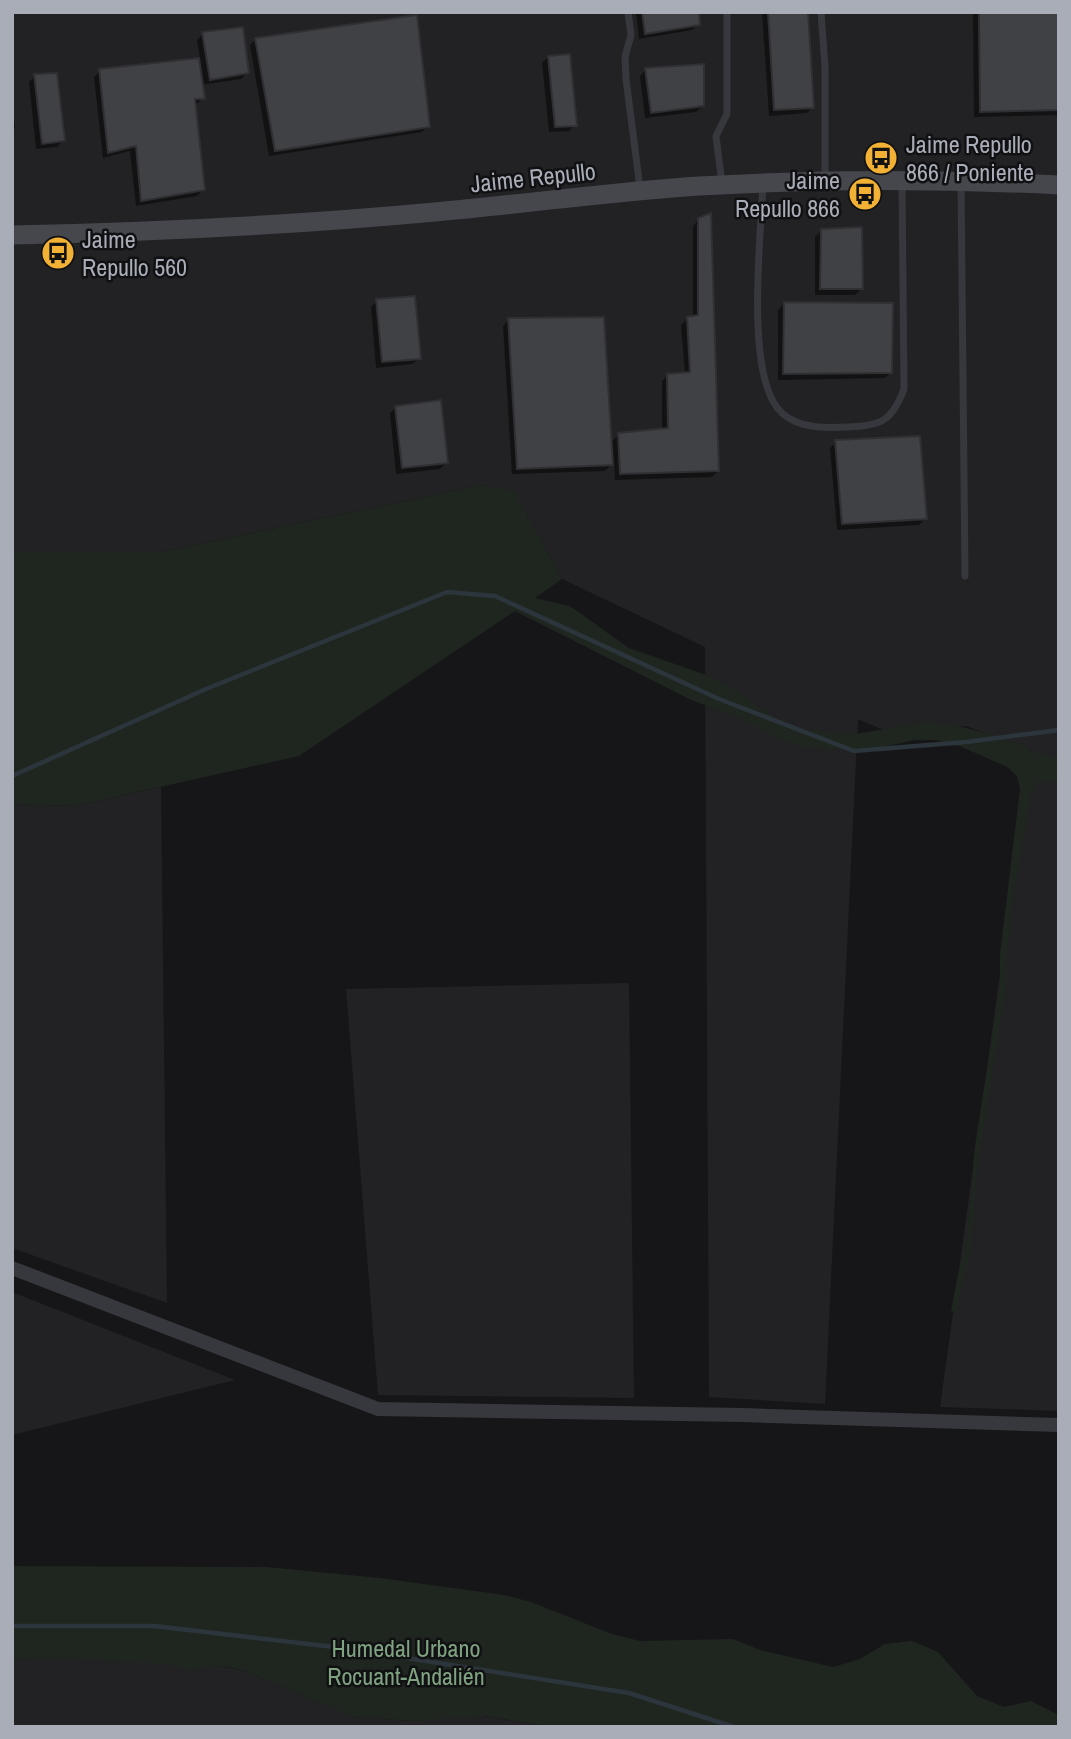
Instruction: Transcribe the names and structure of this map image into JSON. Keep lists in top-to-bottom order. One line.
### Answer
{"streets":{"street":["Jaime Repullo"]},"parks":["Humedal Urbano Rocuant-Andalién"],"places":{"bus stop":["Jaime Repullo 866 / Poniente","Jaime Repullo 866","Jaime Repullo 560"]}}
